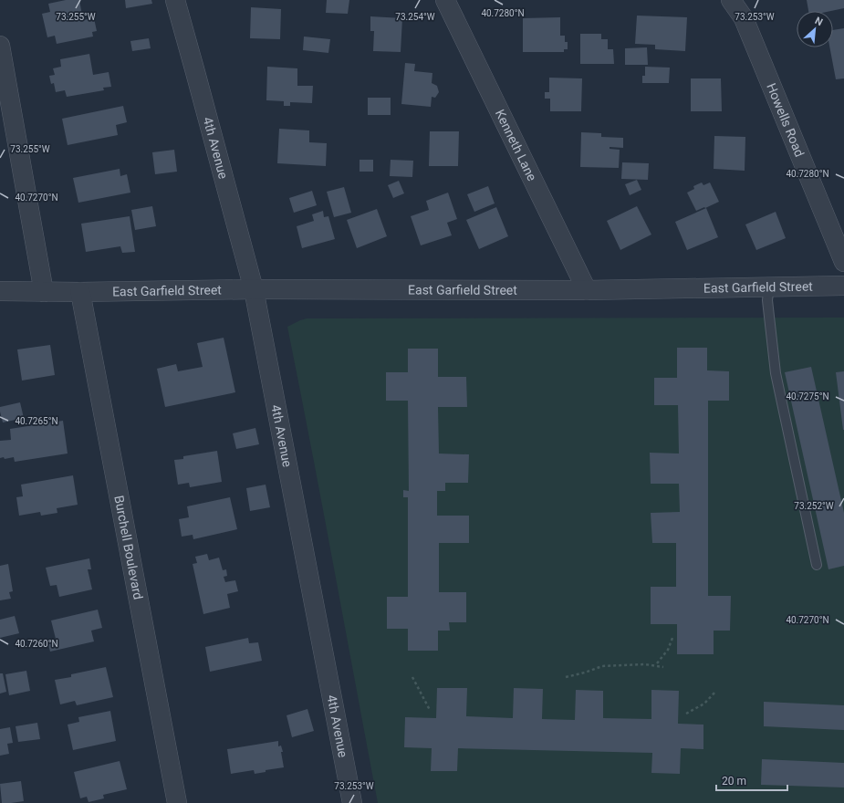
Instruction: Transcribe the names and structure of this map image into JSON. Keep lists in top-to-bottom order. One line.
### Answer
{"streets":{"street":["Howells Road","Kenneth Lane","4th Avenue","East Garfield Street","Burchell Boulevard"]},"crossings":[["Kenneth Lane","East Garfield Street"],["4th Avenue","East Garfield Street"],["East Garfield Street","Burchell Boulevard"]],"scale_bar":"20 m","north":"top right","coordinates":["40.7280°N","73.255°W","73.254°W","73.253°W","40.7270°N","40.7275°N","40.7265°N","73.252°W","40.7260°N"]}
